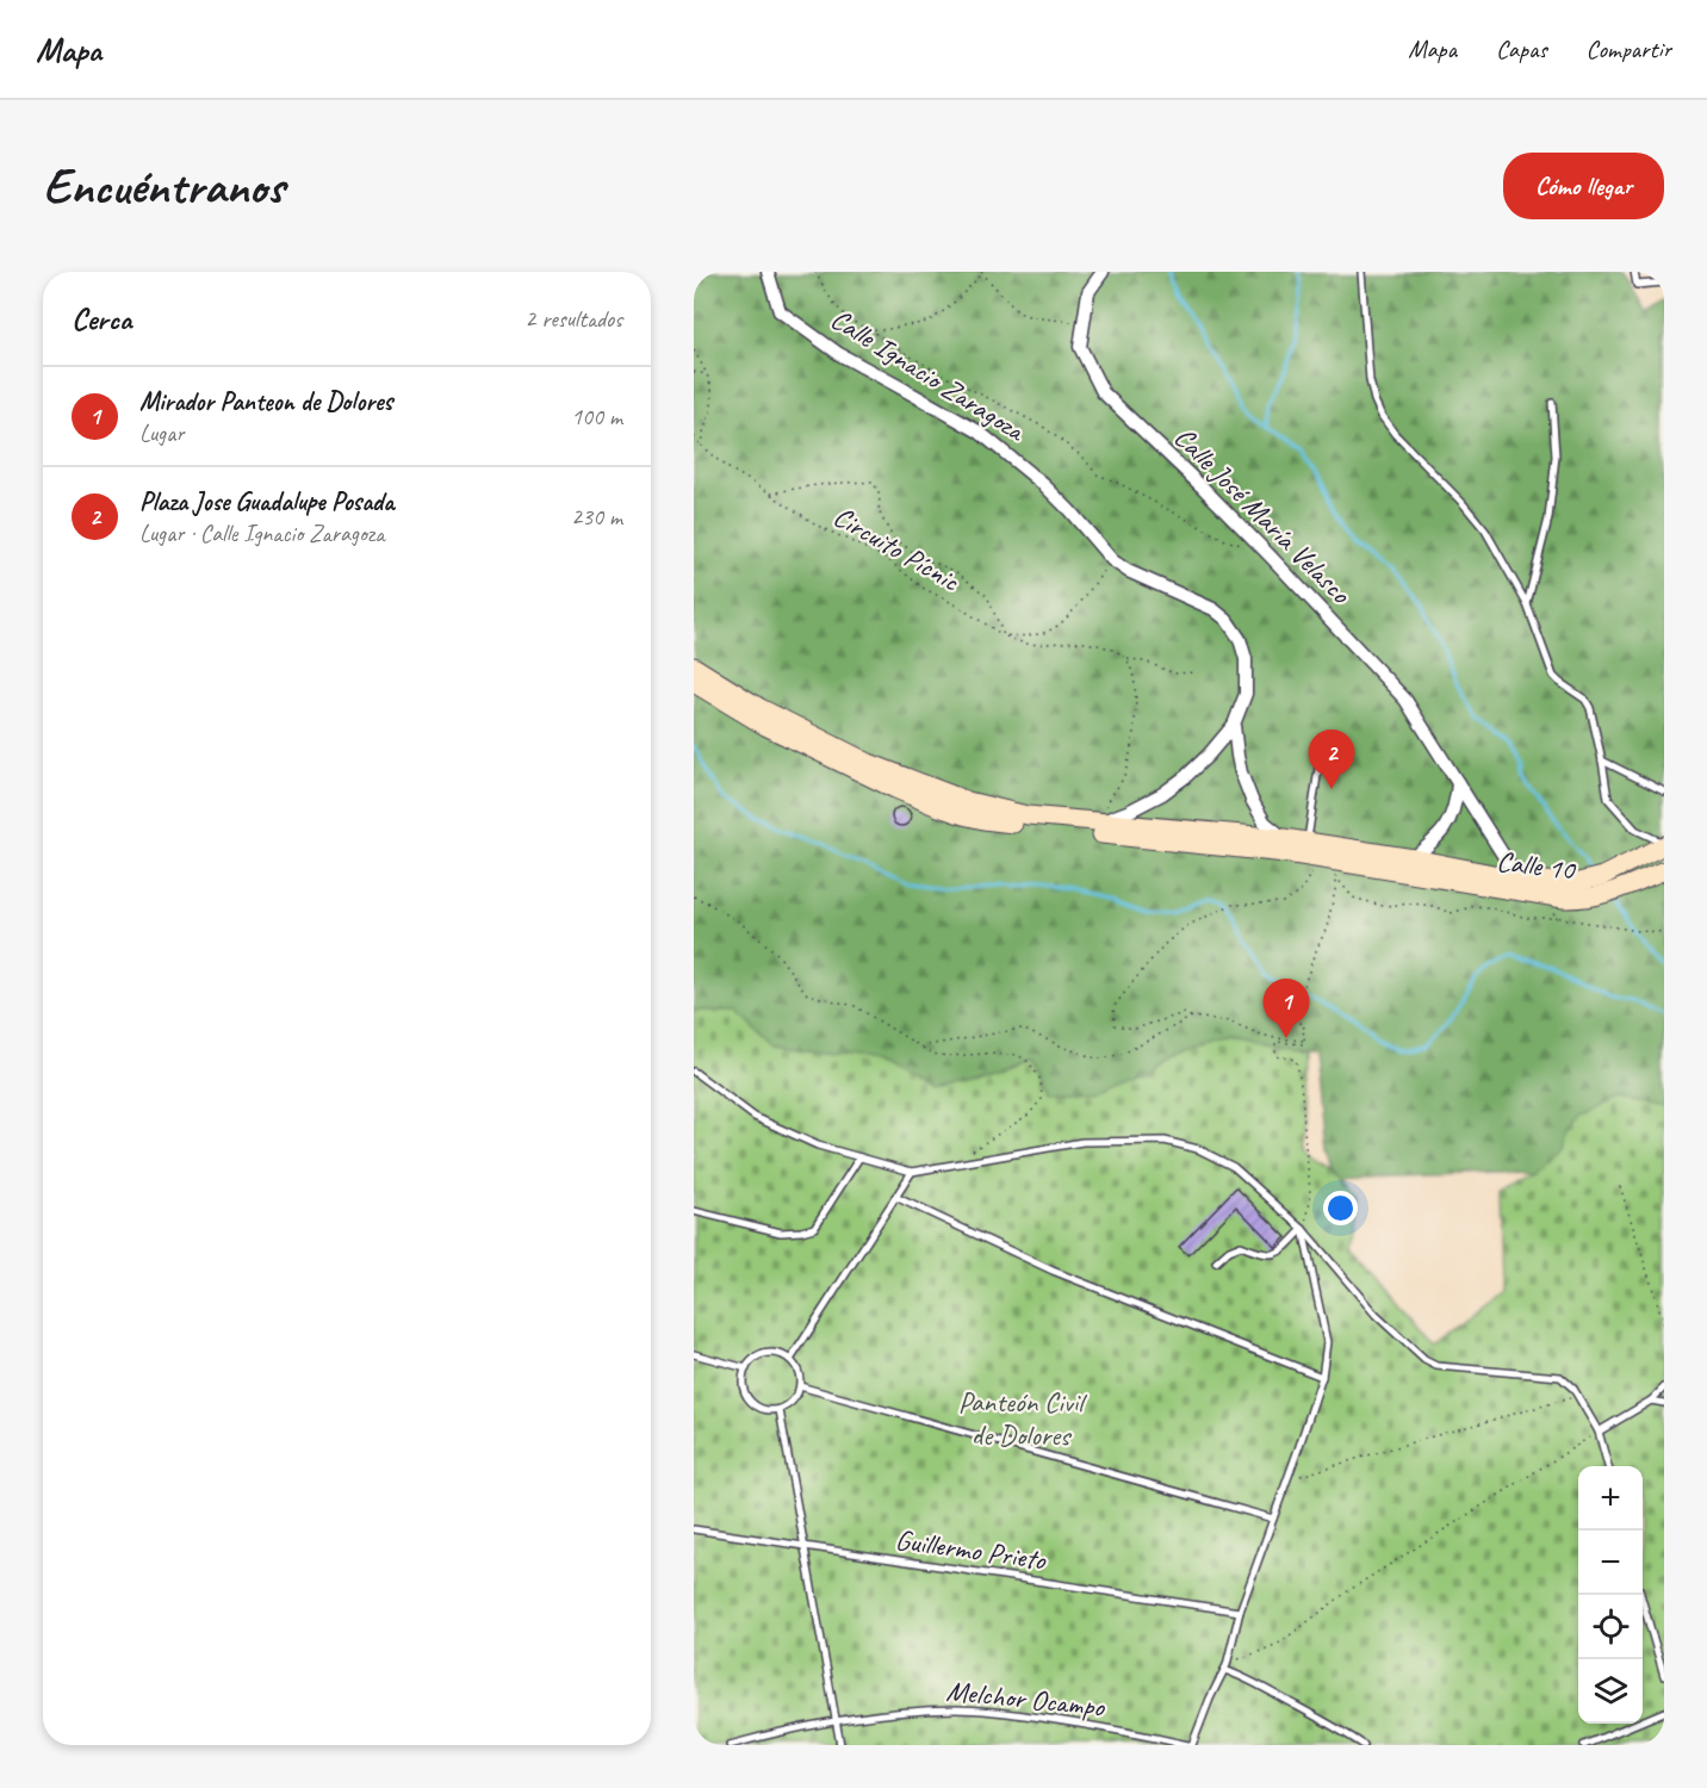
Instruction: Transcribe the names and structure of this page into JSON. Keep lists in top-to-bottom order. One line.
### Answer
{"streets":{"street":["Calle Ignacio Zaragoza","Calle José María Velasco","Calle 10"],"lane":["Guillermo Prieto","Melchor Ocampo"],"path":["Circuito Pícnic"]},"crossings":[["Calle Ignacio Zaragoza","Calle 10"],["Calle José María Velasco","Calle 10"]],"parks":["Panteón Civil de Dolores"],"page":{"header":"Mapa","nav":["Mapa","Capas","Compartir"],"buttons":"Cómo llegar","title":"Encuéntranos","heading":["Cerca","2 resultados"],"list":[{"mark":"1","name":"Mirador Panteon de Dolores","note":"Lugar","value":"100 m"},{"mark":"2","name":"Plaza Jose Guadalupe Posada","note":"Lugar · Calle Ignacio Zaragoza","value":"230 m"}],"pins":["2","1"],"map_buttons":["+","−"]}}
